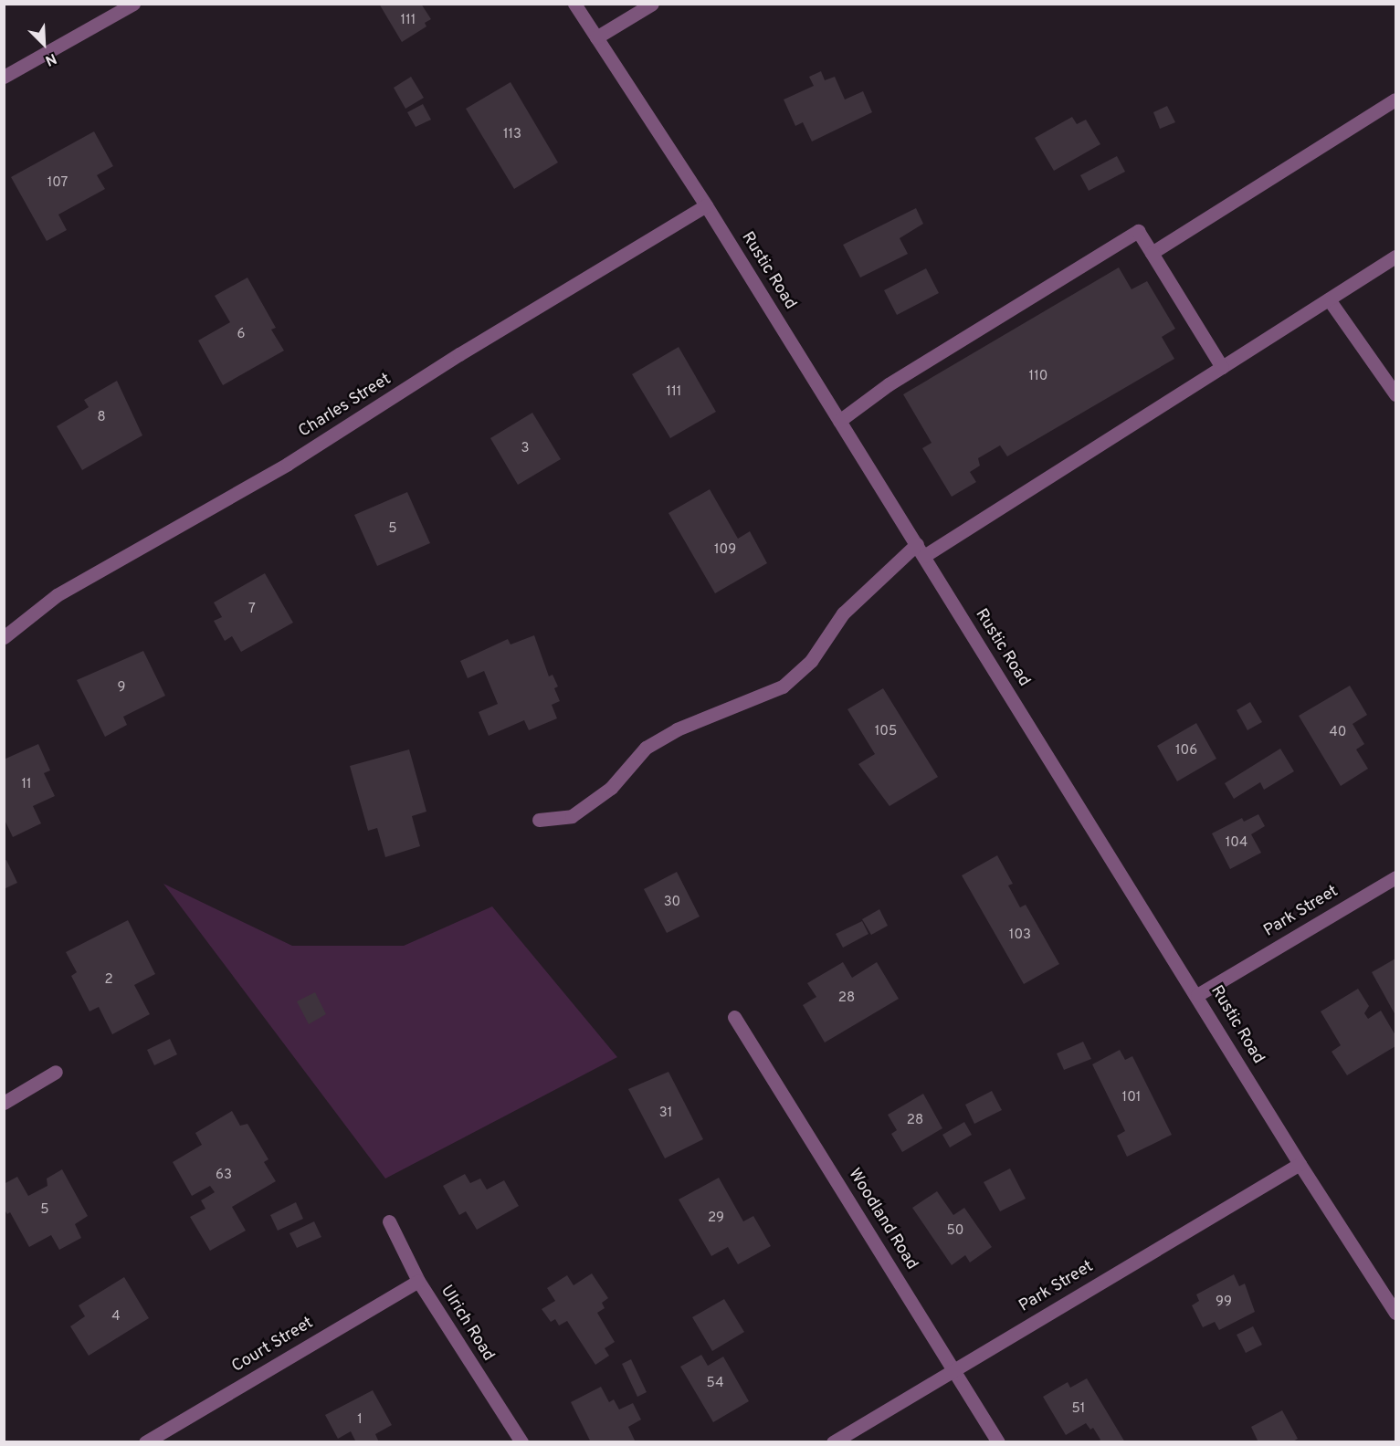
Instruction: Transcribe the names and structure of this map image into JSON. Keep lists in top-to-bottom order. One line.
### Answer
{"streets":{"street":["Rustic Road","Charles Street","Park Street","Woodland Road","Ulrich Road","Court Street"]},"crossings":[["Rustic Road","Charles Street"],["Rustic Road","Park Street"],["Park Street","Woodland Road"],["Ulrich Road","Court Street"]],"house_numbers":["111","113","107","6","110","111","8","3","5","109","7","9","105","40","106","11","104","30","103","2","28","101","31","28","63","5","29","50","99","4","54","51","1"],"north":"bottom right"}
